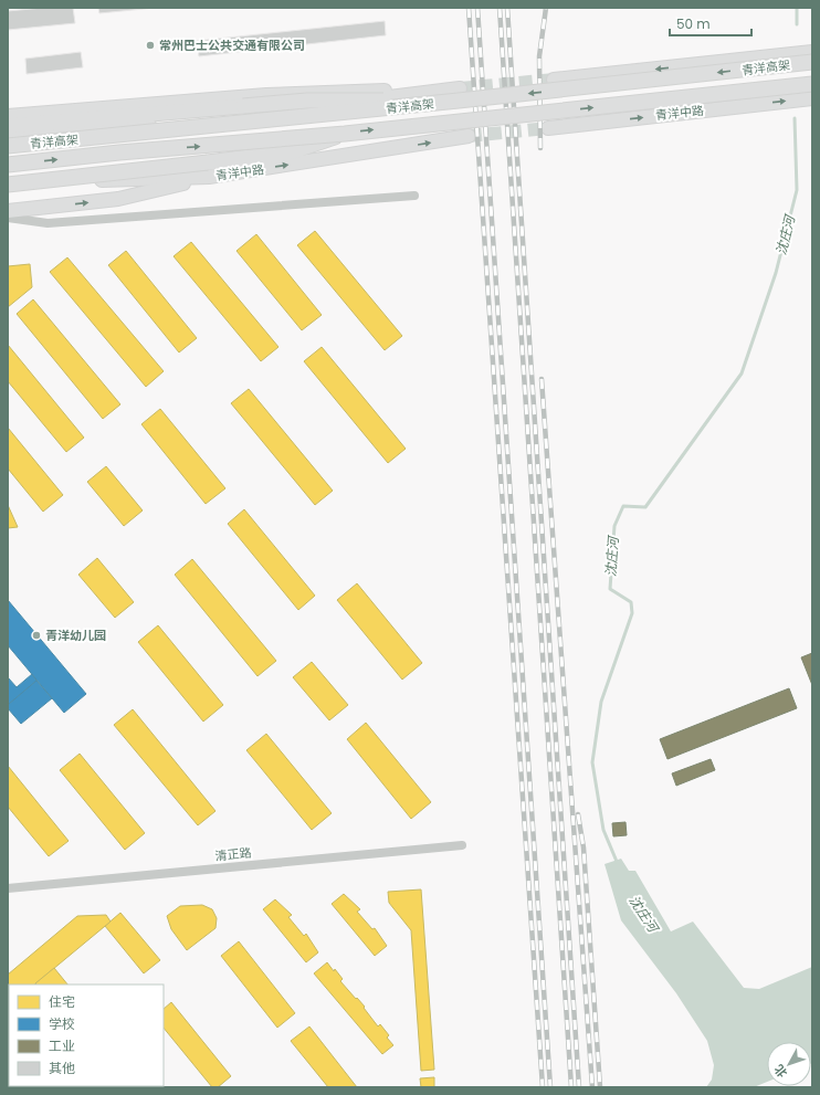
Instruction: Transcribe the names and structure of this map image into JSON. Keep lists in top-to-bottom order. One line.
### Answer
{"streets":{"highway":["青洋高架"],"main road":["青洋中路"],"street":["清正路"]},"water":["沈庄河"],"places":["常州巴士公共交通有限公司","青洋幼儿园"],"legend":["住宅","学校","工业","其他"],"scale_bar":"50 m","north":"bottom left"}
